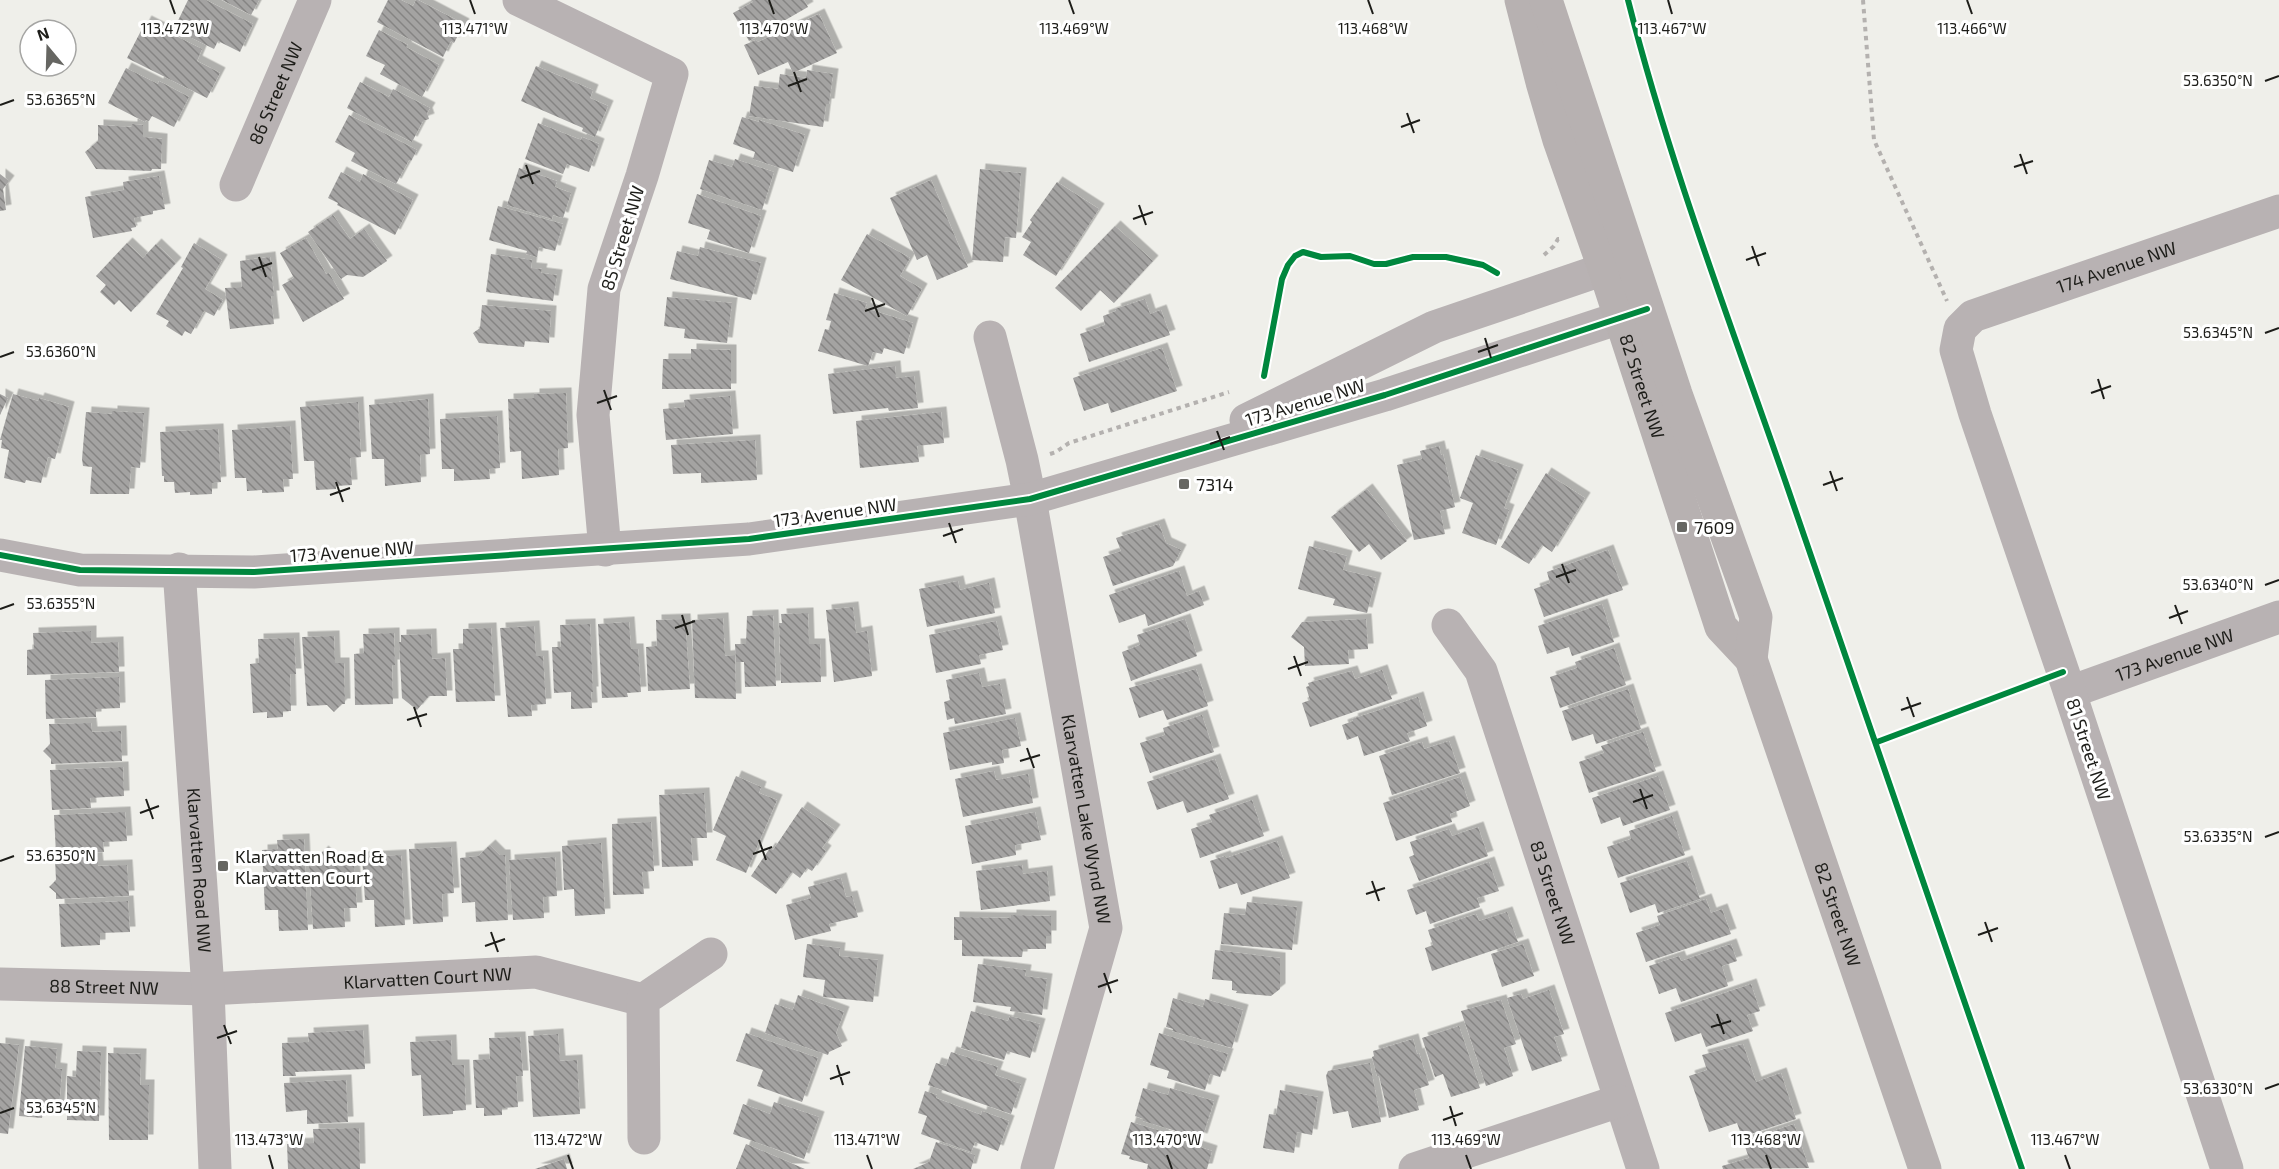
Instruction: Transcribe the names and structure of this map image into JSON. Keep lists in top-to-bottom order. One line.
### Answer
{"streets":{"main road":["82 Street NW"],"street":["86 Street NW","85 Street NW","174 Avenue NW","173 Avenue NW","81 Street NW","Klarvatten Lake Wynd NW","Klarvatten Road NW","83 Street NW","Klarvatten Court NW","88 Street NW"]},"crossings":[["85 Street NW","173 Avenue NW"],["174 Avenue NW","81 Street NW"],["82 Street NW","173 Avenue NW"],["173 Avenue NW","81 Street NW"],["173 Avenue NW","Klarvatten Lake Wynd NW"],["173 Avenue NW","Klarvatten Road NW"],["Klarvatten Road NW","Klarvatten Court NW"],["Klarvatten Road NW","88 Street NW"],["Klarvatten Court NW","88 Street NW"]],"places":{"transit":["7314","7609","Klarvatten Road & Klarvatten Court"]},"north":"top","coordinates":["113.472°W","113.471°W","113.470°W","113.469°W","113.468°W","113.467°W","113.466°W","53.6350°N","53.6365°N","53.6345°N","53.6360°N","53.6340°N","53.6355°N","53.6335°N","53.6330°N","113.473°W"]}
